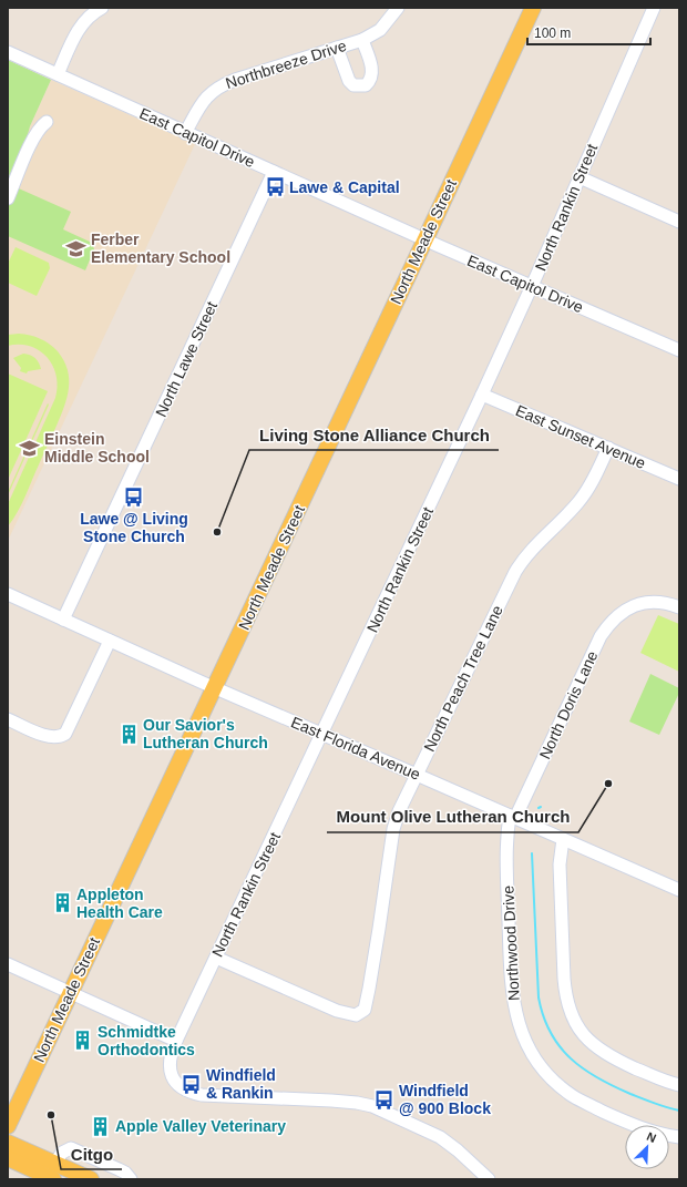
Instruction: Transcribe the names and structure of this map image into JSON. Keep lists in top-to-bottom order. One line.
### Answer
{"streets":{"main road":["North Meade Street"],"street":["Northbreeze Drive","East Capitol Drive","North Rankin Street","North Lawe Street","East Sunset Avenue","North Peach Tree Lane","North Doris Lane","East Florida Avenue","Northwood Drive"]},"crossings":[["Northbreeze Drive","East Capitol Drive"],["East Capitol Drive","North Rankin Street"],["East Capitol Drive","North Meade Street"],["East Capitol Drive","North Lawe Street"],["North Rankin Street","East Sunset Avenue"],["North Rankin Street","North Peach Tree Lane"],["North Rankin Street","East Florida Avenue"],["North Meade Street","East Florida Avenue"],["North Lawe Street","East Florida Avenue"],["East Sunset Avenue","North Peach Tree Lane"],["North Peach Tree Lane","East Florida Avenue"],["North Doris Lane","East Florida Avenue"],["North Doris Lane","Northwood Drive"],["East Florida Avenue","Northwood Drive"]],"places":{"bus stop":["Lawe & Capital","Lawe @ Living Stone Church","Windfield & Rankin","Windfield @ 900 Block"],"school or university":["Ferber Elementary School","Einstein Middle School"],"other":["Living Stone Alliance Church","Mount Olive Lutheran Church","Citgo"],"building":["Our Savior's Lutheran Church","Appleton Health Care","Schmidtke Orthodontics","Apple Valley Veterinary"]},"scale_bar":"100 m","north":"top right"}
